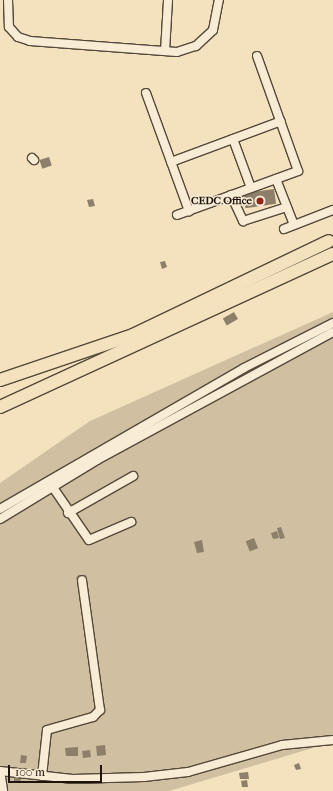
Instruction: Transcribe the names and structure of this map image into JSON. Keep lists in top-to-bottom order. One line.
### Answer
{"places":["CEDC Office"],"scale_bar":"100 m"}
